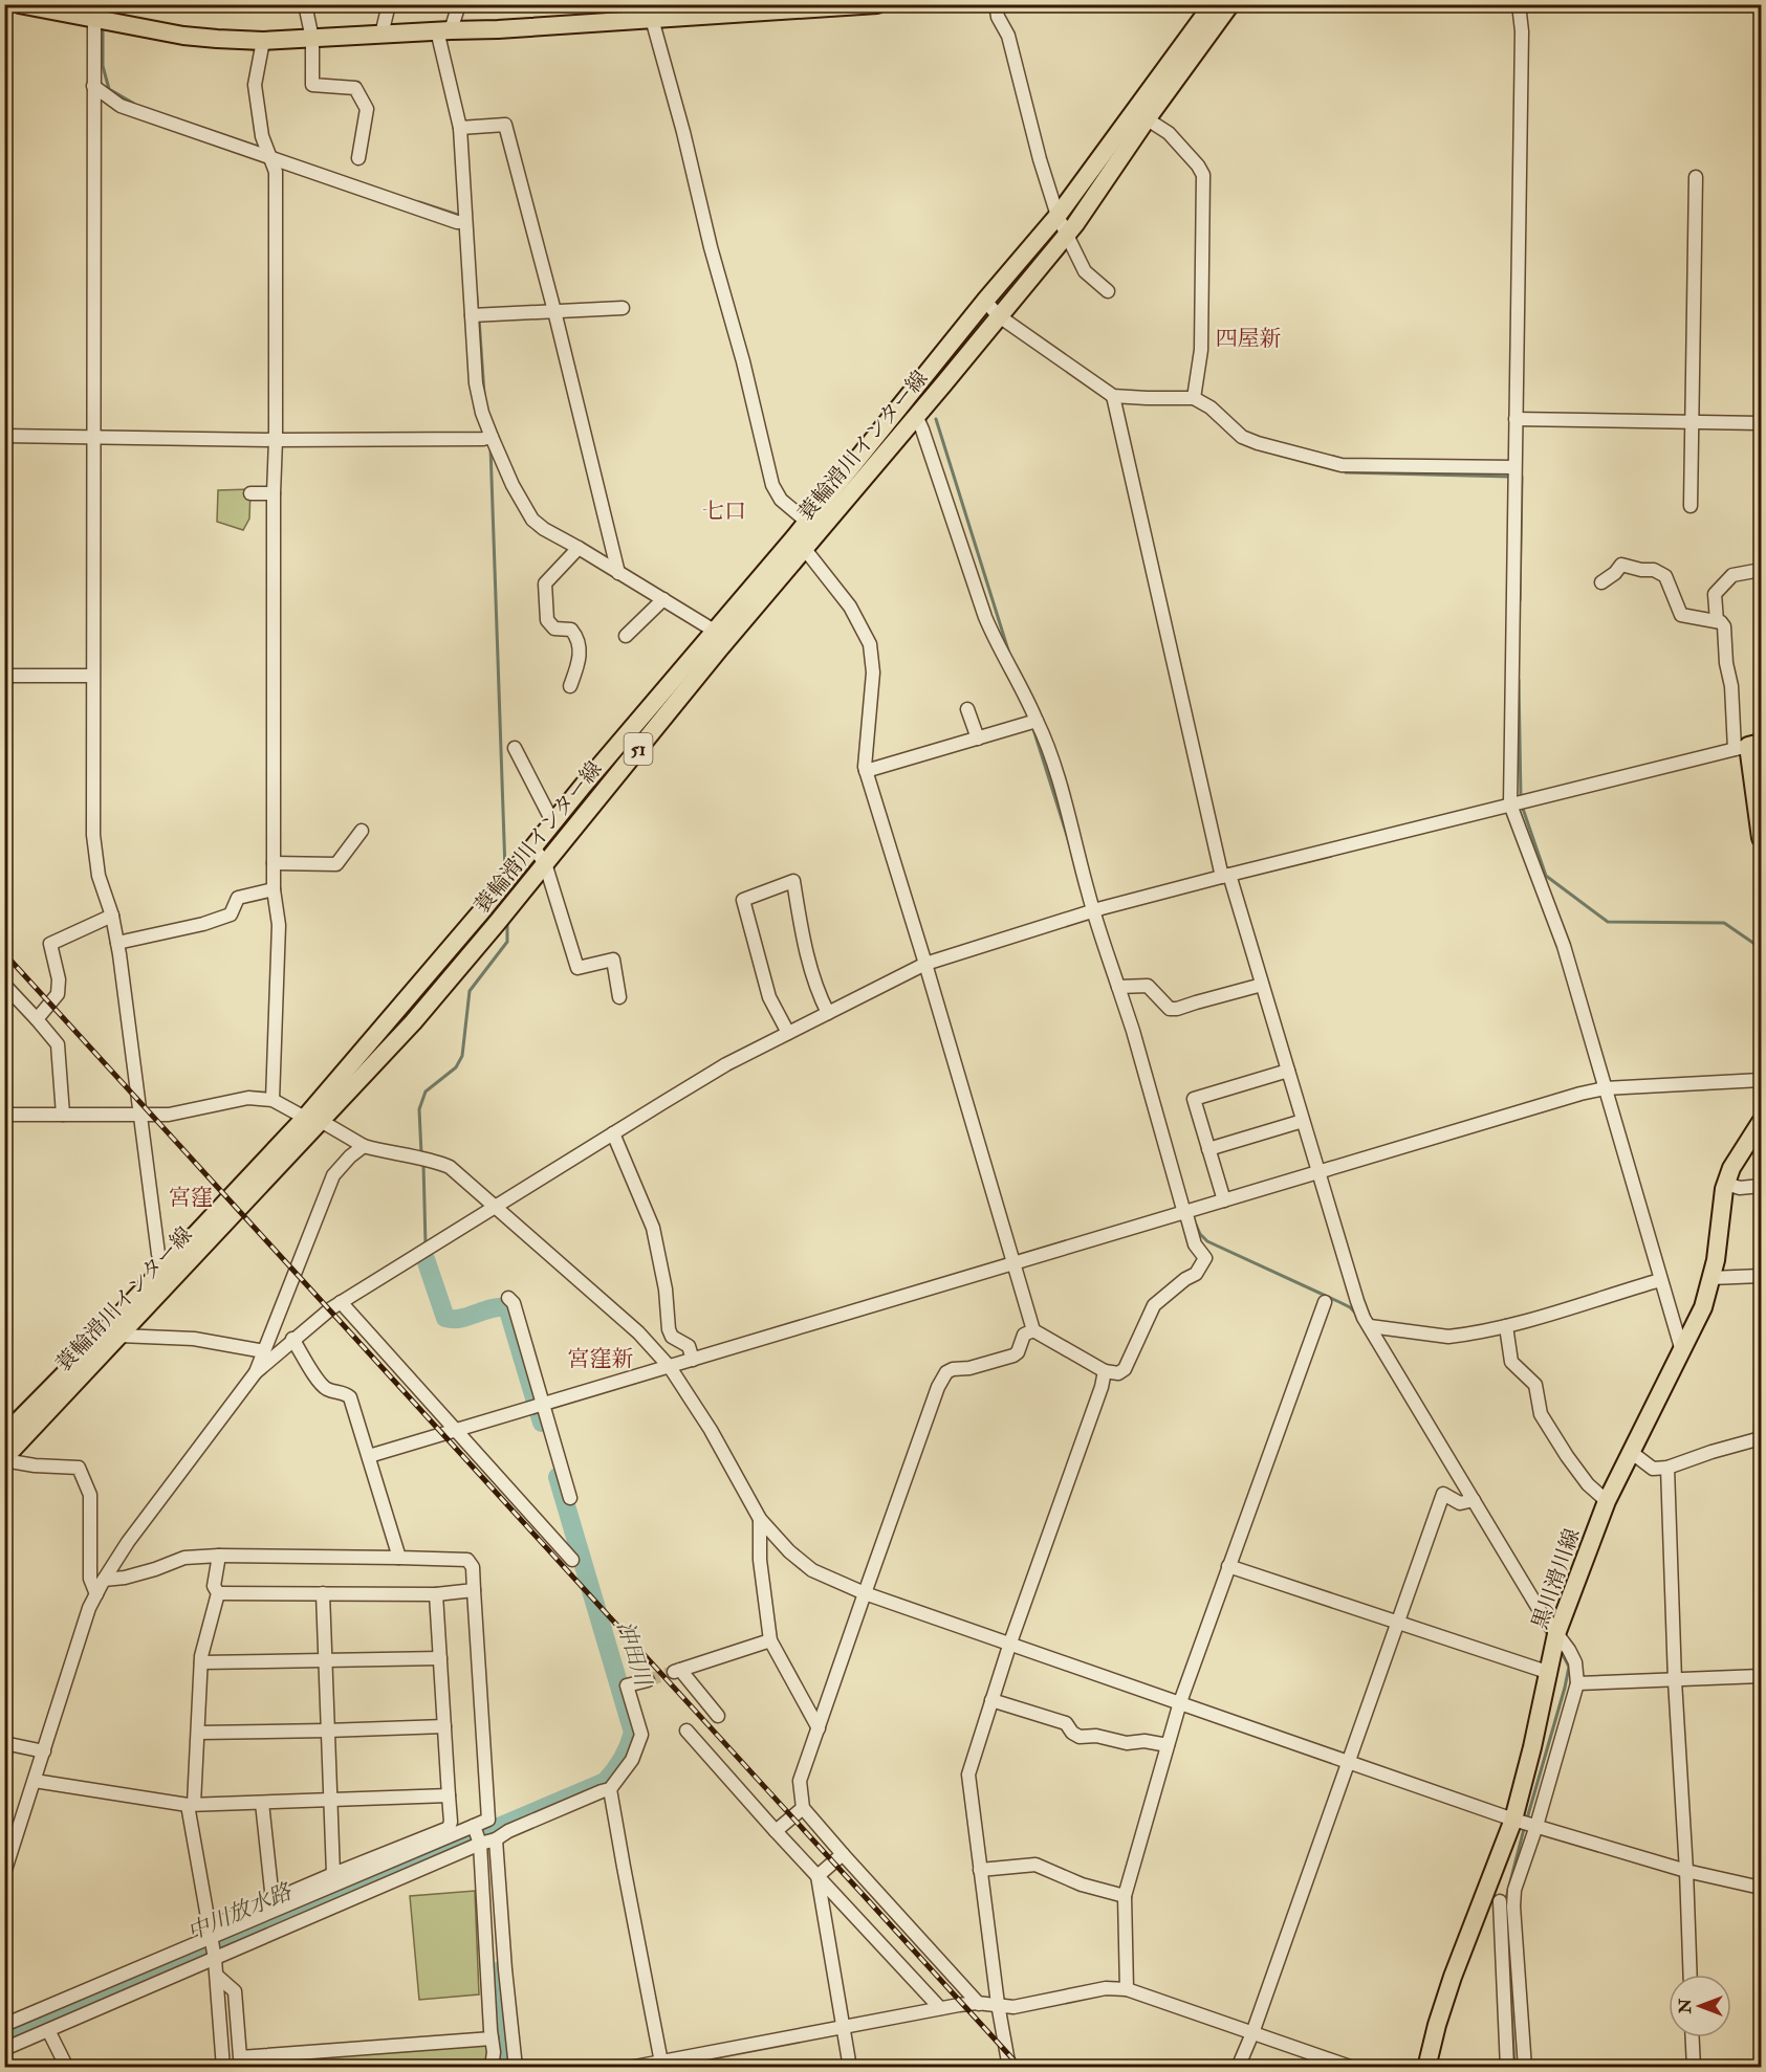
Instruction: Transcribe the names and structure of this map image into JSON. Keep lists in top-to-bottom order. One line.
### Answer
{"streets":{"main road":["蓑輪滑川インター線","51","黒川滑川線"]},"districts":["四屋新","七口","宮窪","宮窪新"],"water":["沖田川","中川放水路"],"north":"left"}
